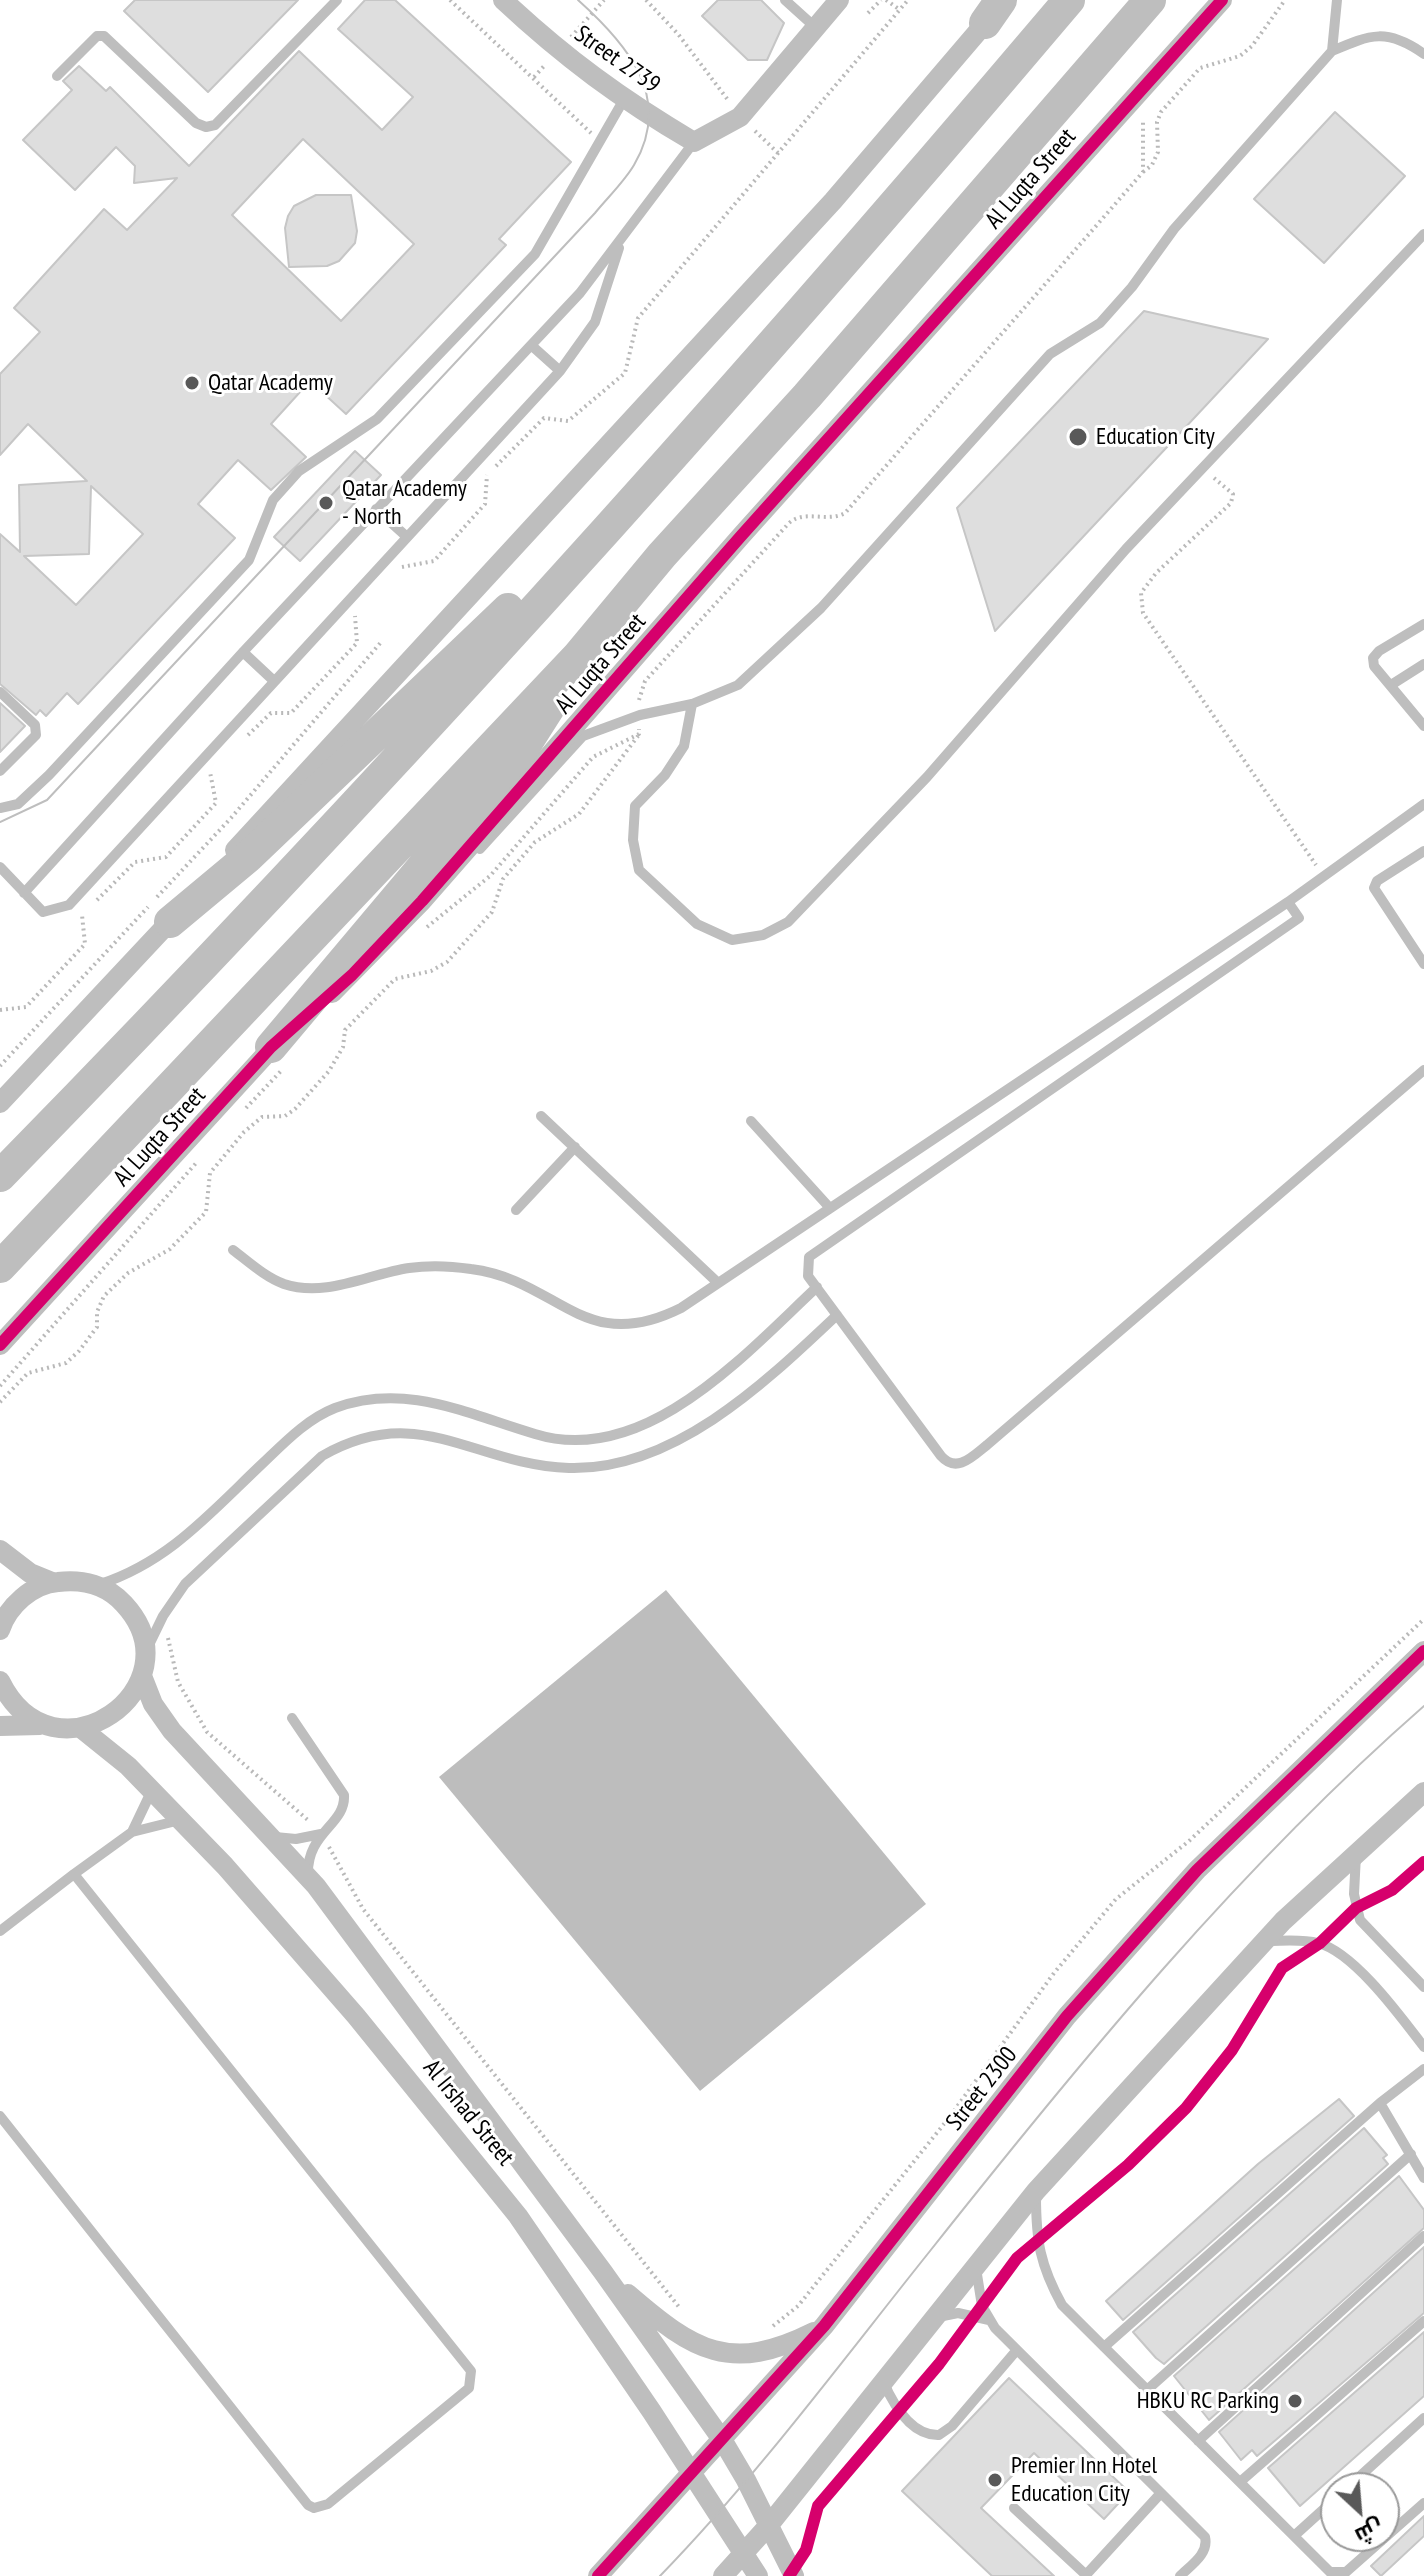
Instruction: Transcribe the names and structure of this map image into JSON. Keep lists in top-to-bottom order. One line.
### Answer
{"streets":{"main road":["Al Luqta Street"],"street":["Street 2739","Street 2300","Al Irshad Street"]},"crossings":[["Street 2300","Al Irshad Street"]],"places":["Qatar Academy","Education City","Qatar Academy - North","HBKU RC Parking","Premier Inn Hotel Education City"],"north":"bottom right"}
